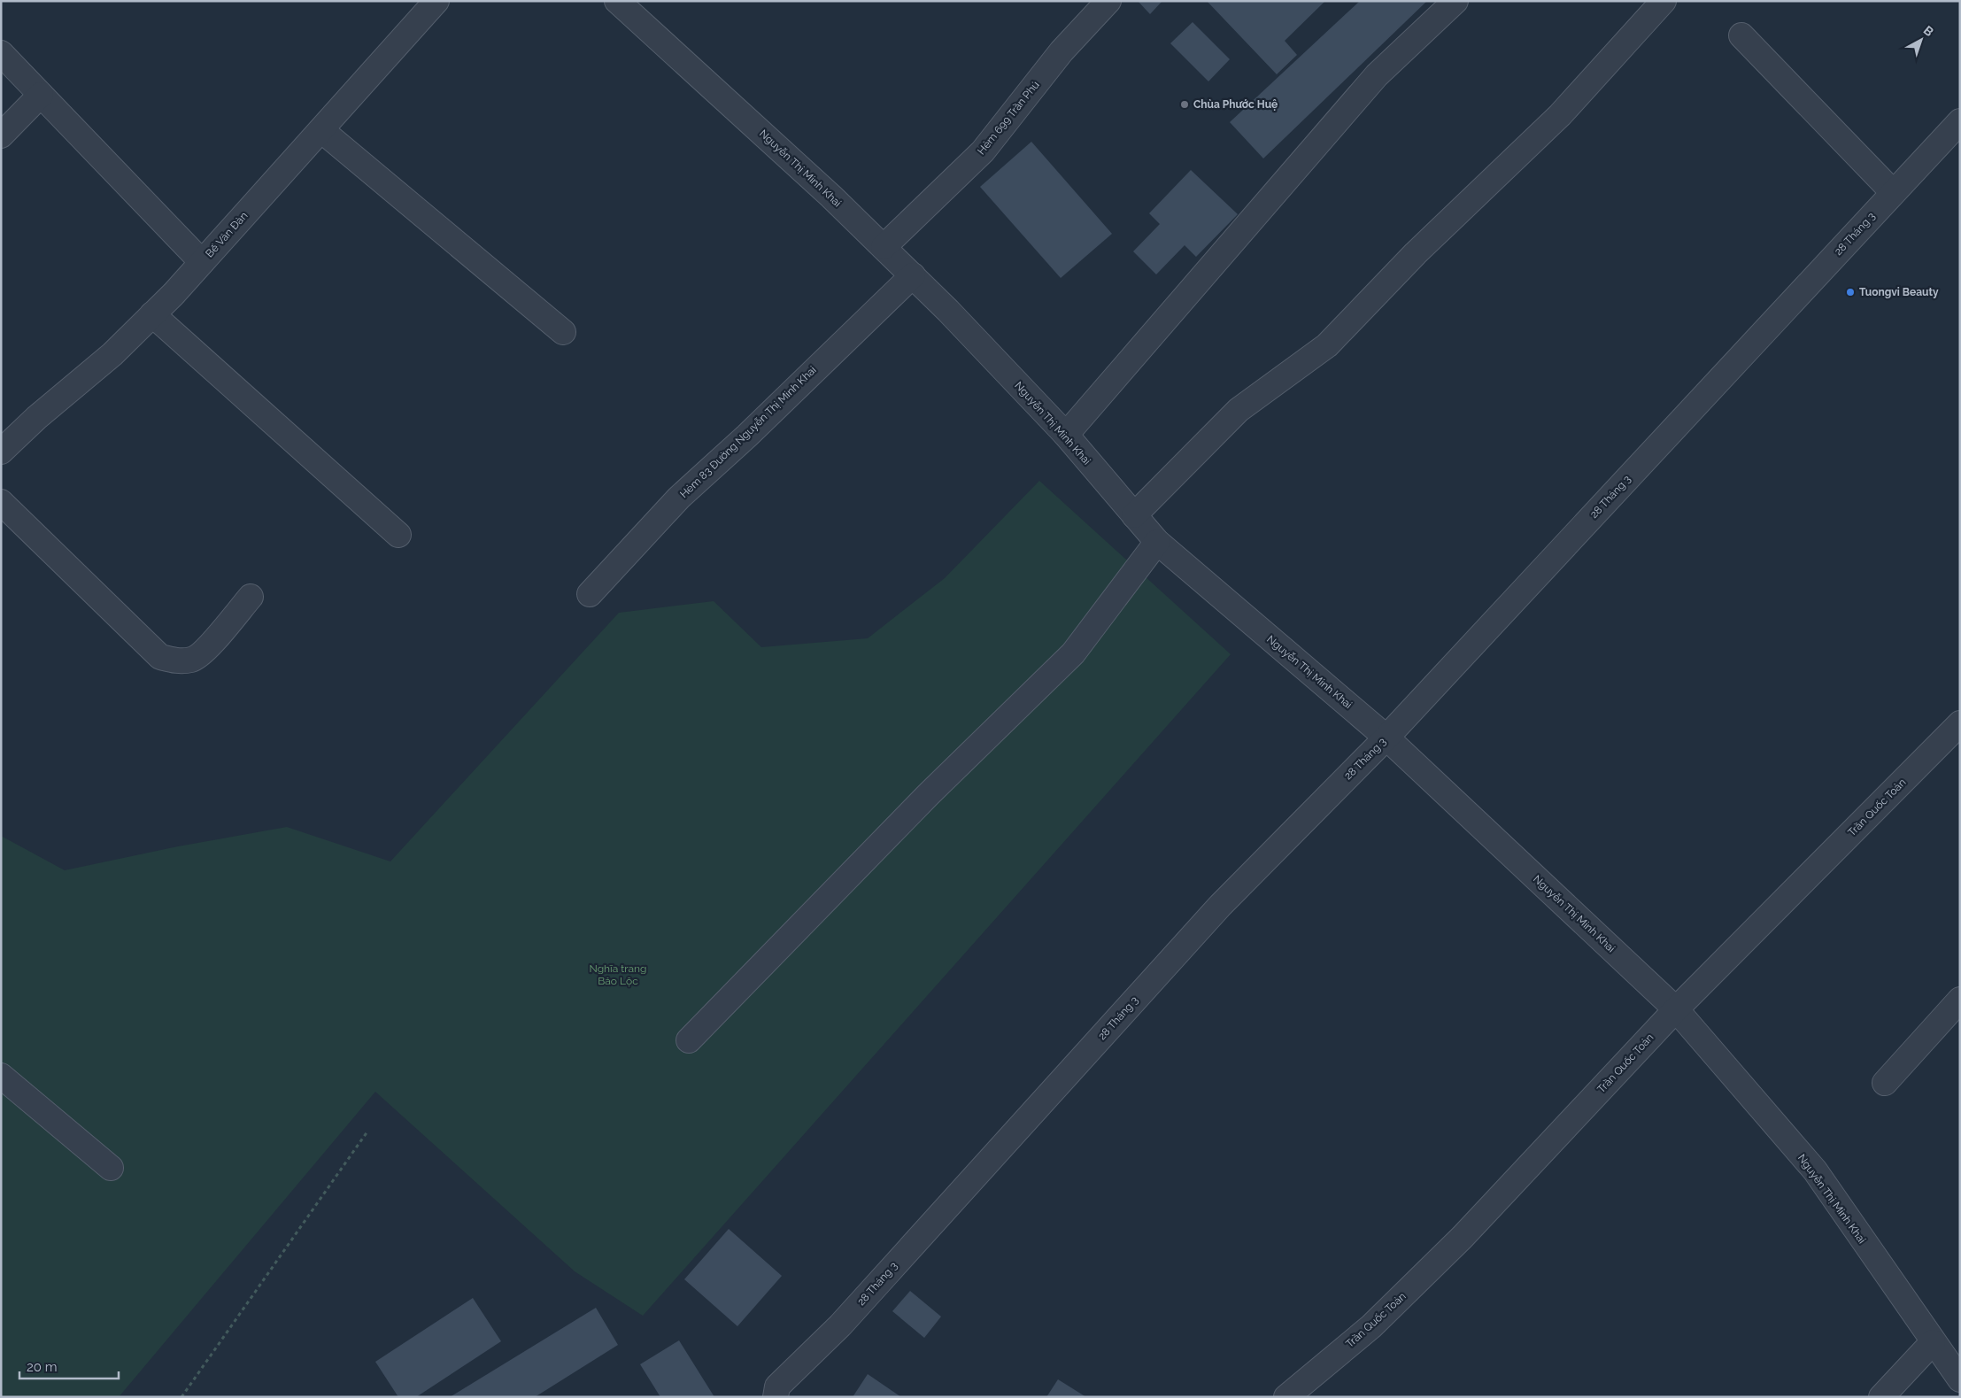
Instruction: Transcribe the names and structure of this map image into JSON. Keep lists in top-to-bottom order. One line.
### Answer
{"streets":{"street":["Hẻm 699 Trần Phú","Nguyễn Thị Minh Khai","28 Tháng 3","Bế Văn Đàn","Hẻm 83 Đường Nguyễn Thị Minh Khai","Trần Quốc Toản"]},"crossings":[["Hẻm 699 Trần Phú","Nguyễn Thị Minh Khai"],["Nguyễn Thị Minh Khai","28 Tháng 3"],["Nguyễn Thị Minh Khai","Hẻm 83 Đường Nguyễn Thị Minh Khai"],["Nguyễn Thị Minh Khai","Trần Quốc Toản"]],"parks":["Nghĩa trang Bảo Lộc"],"places":["Chùa Phước Huệ","Tuongvi Beauty"],"scale_bar":"20 m","north":"top right"}
